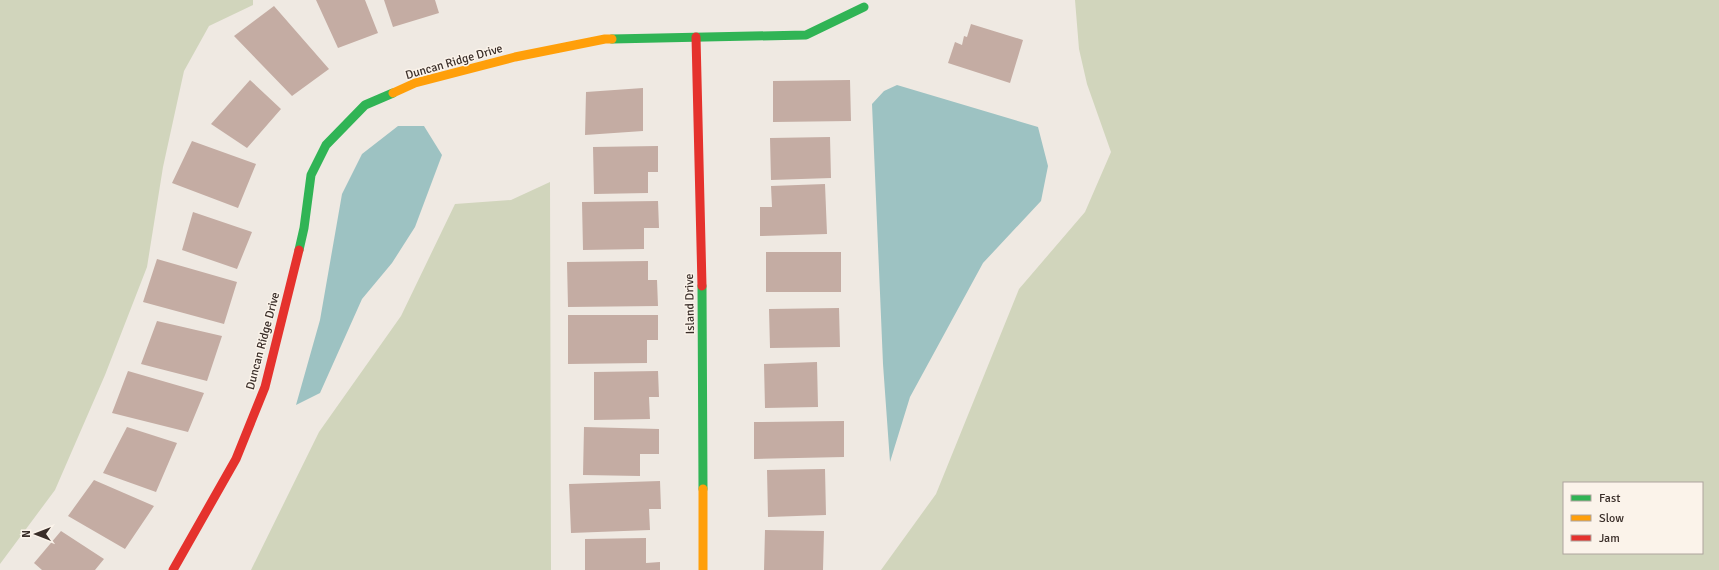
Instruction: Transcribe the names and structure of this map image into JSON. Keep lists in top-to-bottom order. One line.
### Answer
{"streets":{"street":["Duncan Ridge Drive","Island Drive"]},"crossings":[["Duncan Ridge Drive","Island Drive"]],"legend":["Fast","Slow","Jam"],"north":"left"}
